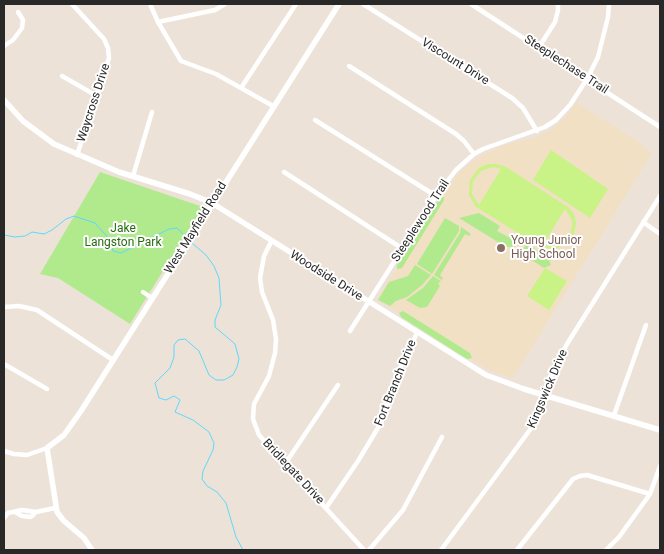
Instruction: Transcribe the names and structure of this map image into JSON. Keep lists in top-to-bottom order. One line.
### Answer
{"streets":{"street":["Viscount Drive","Steeplechase Trail","Waycross Drive","Steeplewood Trail","West Mayfield Road","Woodside Drive","Fort Branch Drive","Kingswick Drive","Bridlegate Drive"]},"crossings":[["Viscount Drive","Steeplewood Trail"],["Steeplechase Trail","Steeplewood Trail"],["Waycross Drive","Woodside Drive"],["Steeplewood Trail","Woodside Drive"],["West Mayfield Road","Woodside Drive"],["Woodside Drive","Fort Branch Drive"],["Woodside Drive","Kingswick Drive"],["Woodside Drive","Bridlegate Drive"],["Fort Branch Drive","Bridlegate Drive"]],"parks":["Jake Langston Park"],"places":["Young Junior High School"]}
